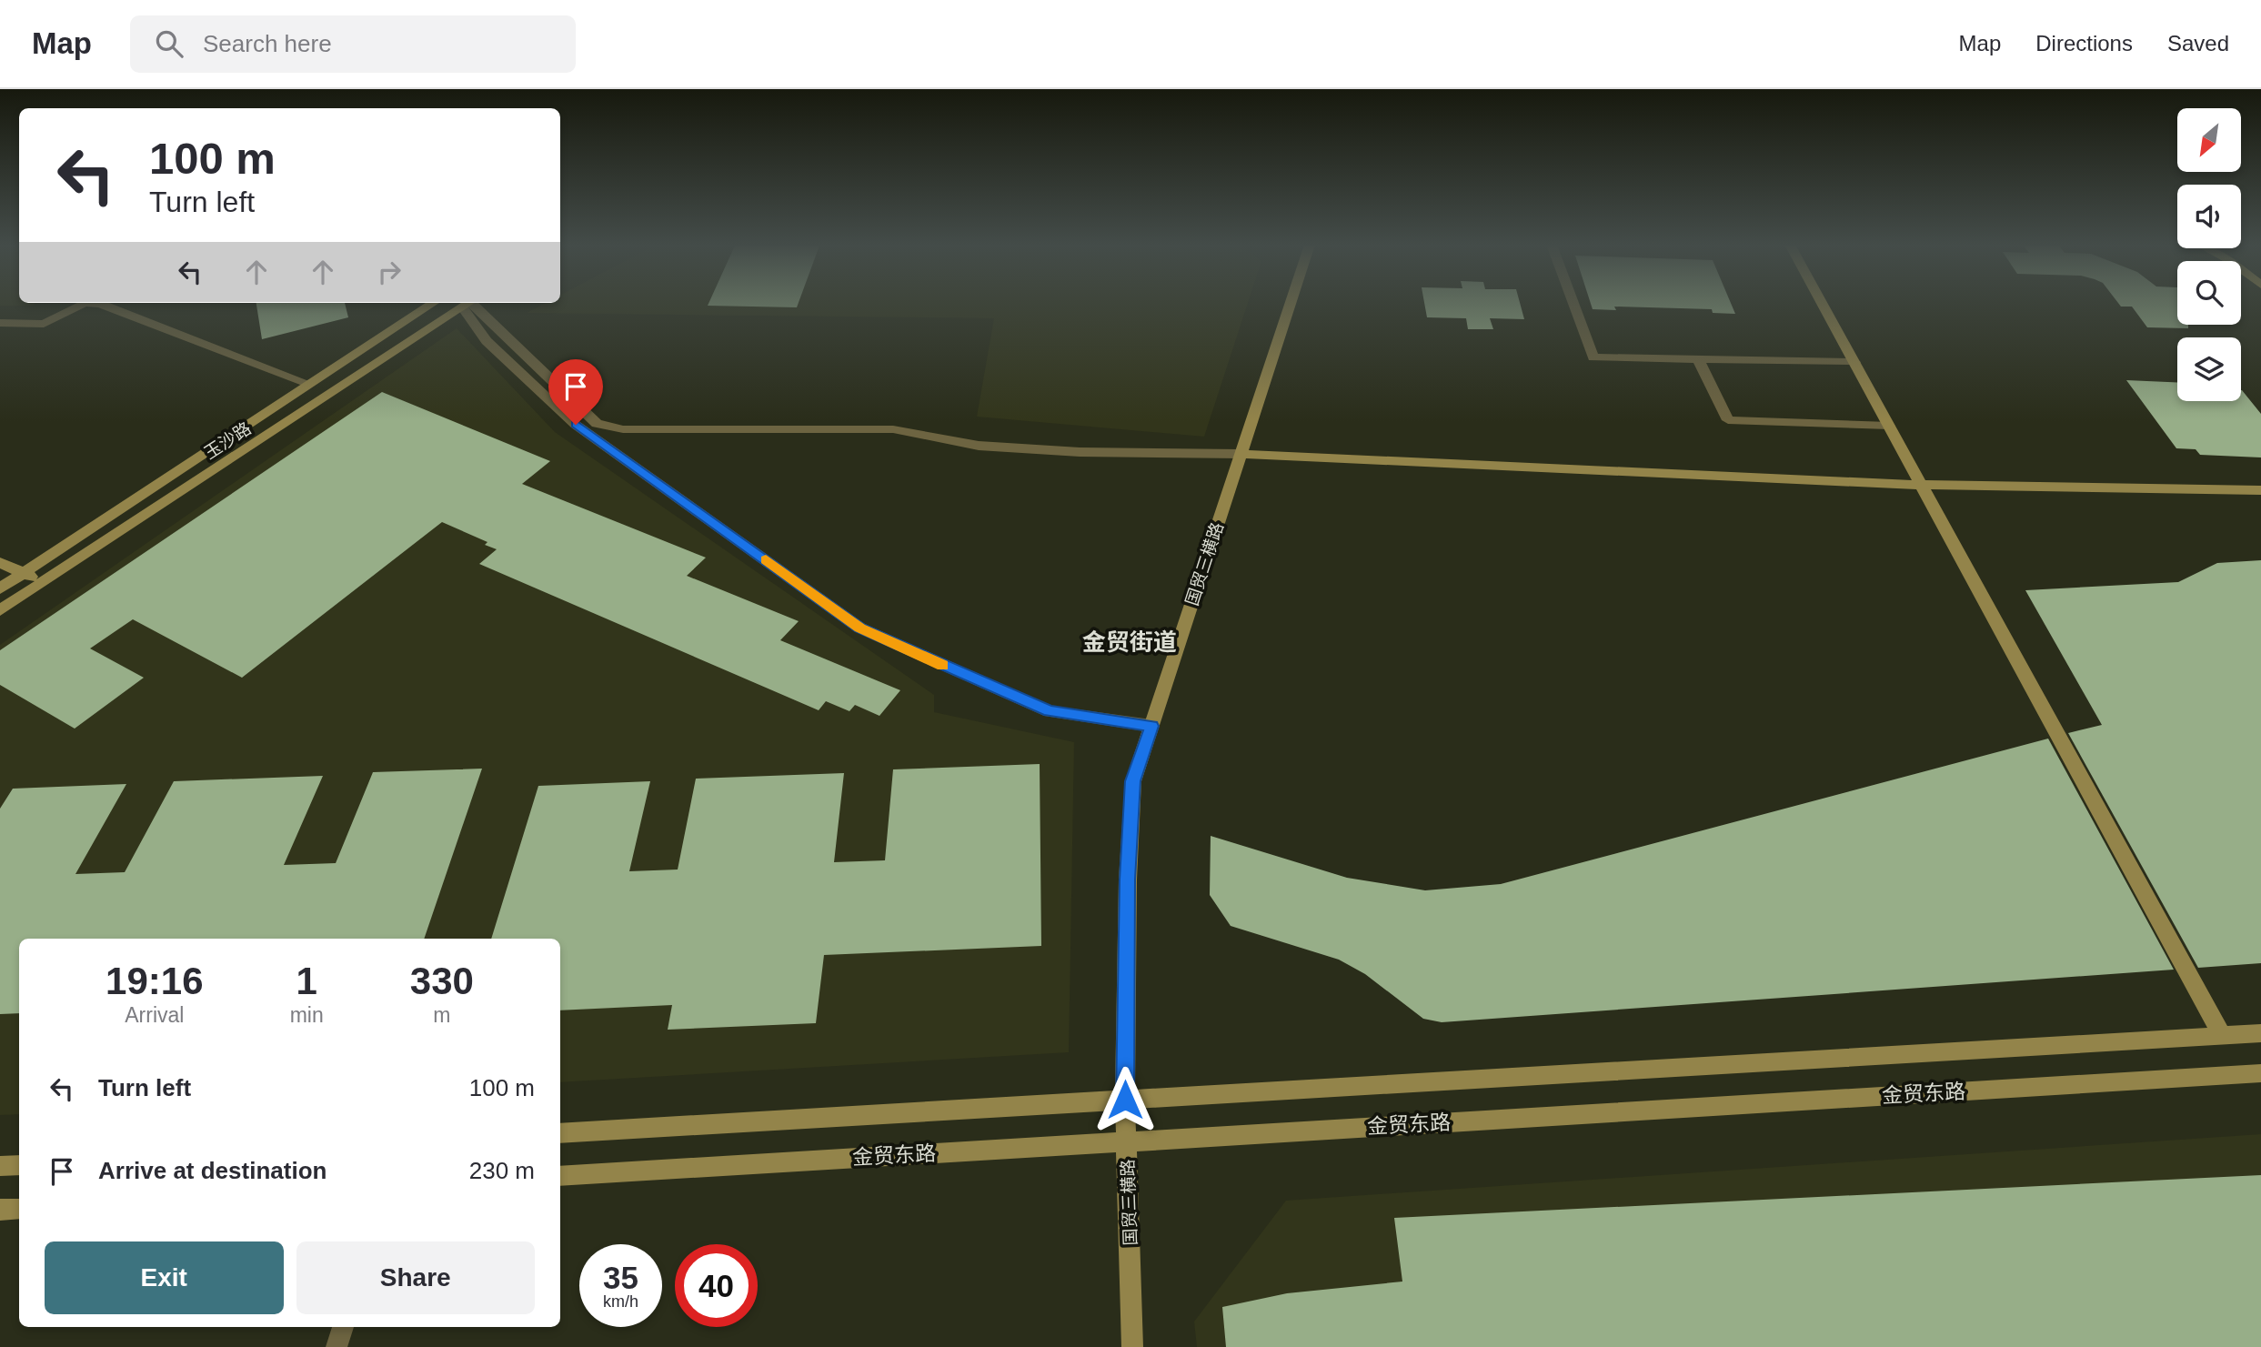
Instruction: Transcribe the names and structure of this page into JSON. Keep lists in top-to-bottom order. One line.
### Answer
{"streets":{"main road":["玉沙路","国贸三横路","金贸东路"]},"crossings":[["国贸三横路","金贸东路"]],"districts":["金贸街道"],"north":"bottom left","page":{"header":"Map","search":"Search here","nav":["Map","Directions","Saved"],"turn":["100 m","Turn left"],"eta":["19:16","Arrival","1","min","330","m"],"list":[{"name":"Turn left","value":"100 m"},{"name":"Arrive at destination","value":"230 m"}],"buttons":["Exit","Share"],"speed":"35 km/h","limit":"40"}}
